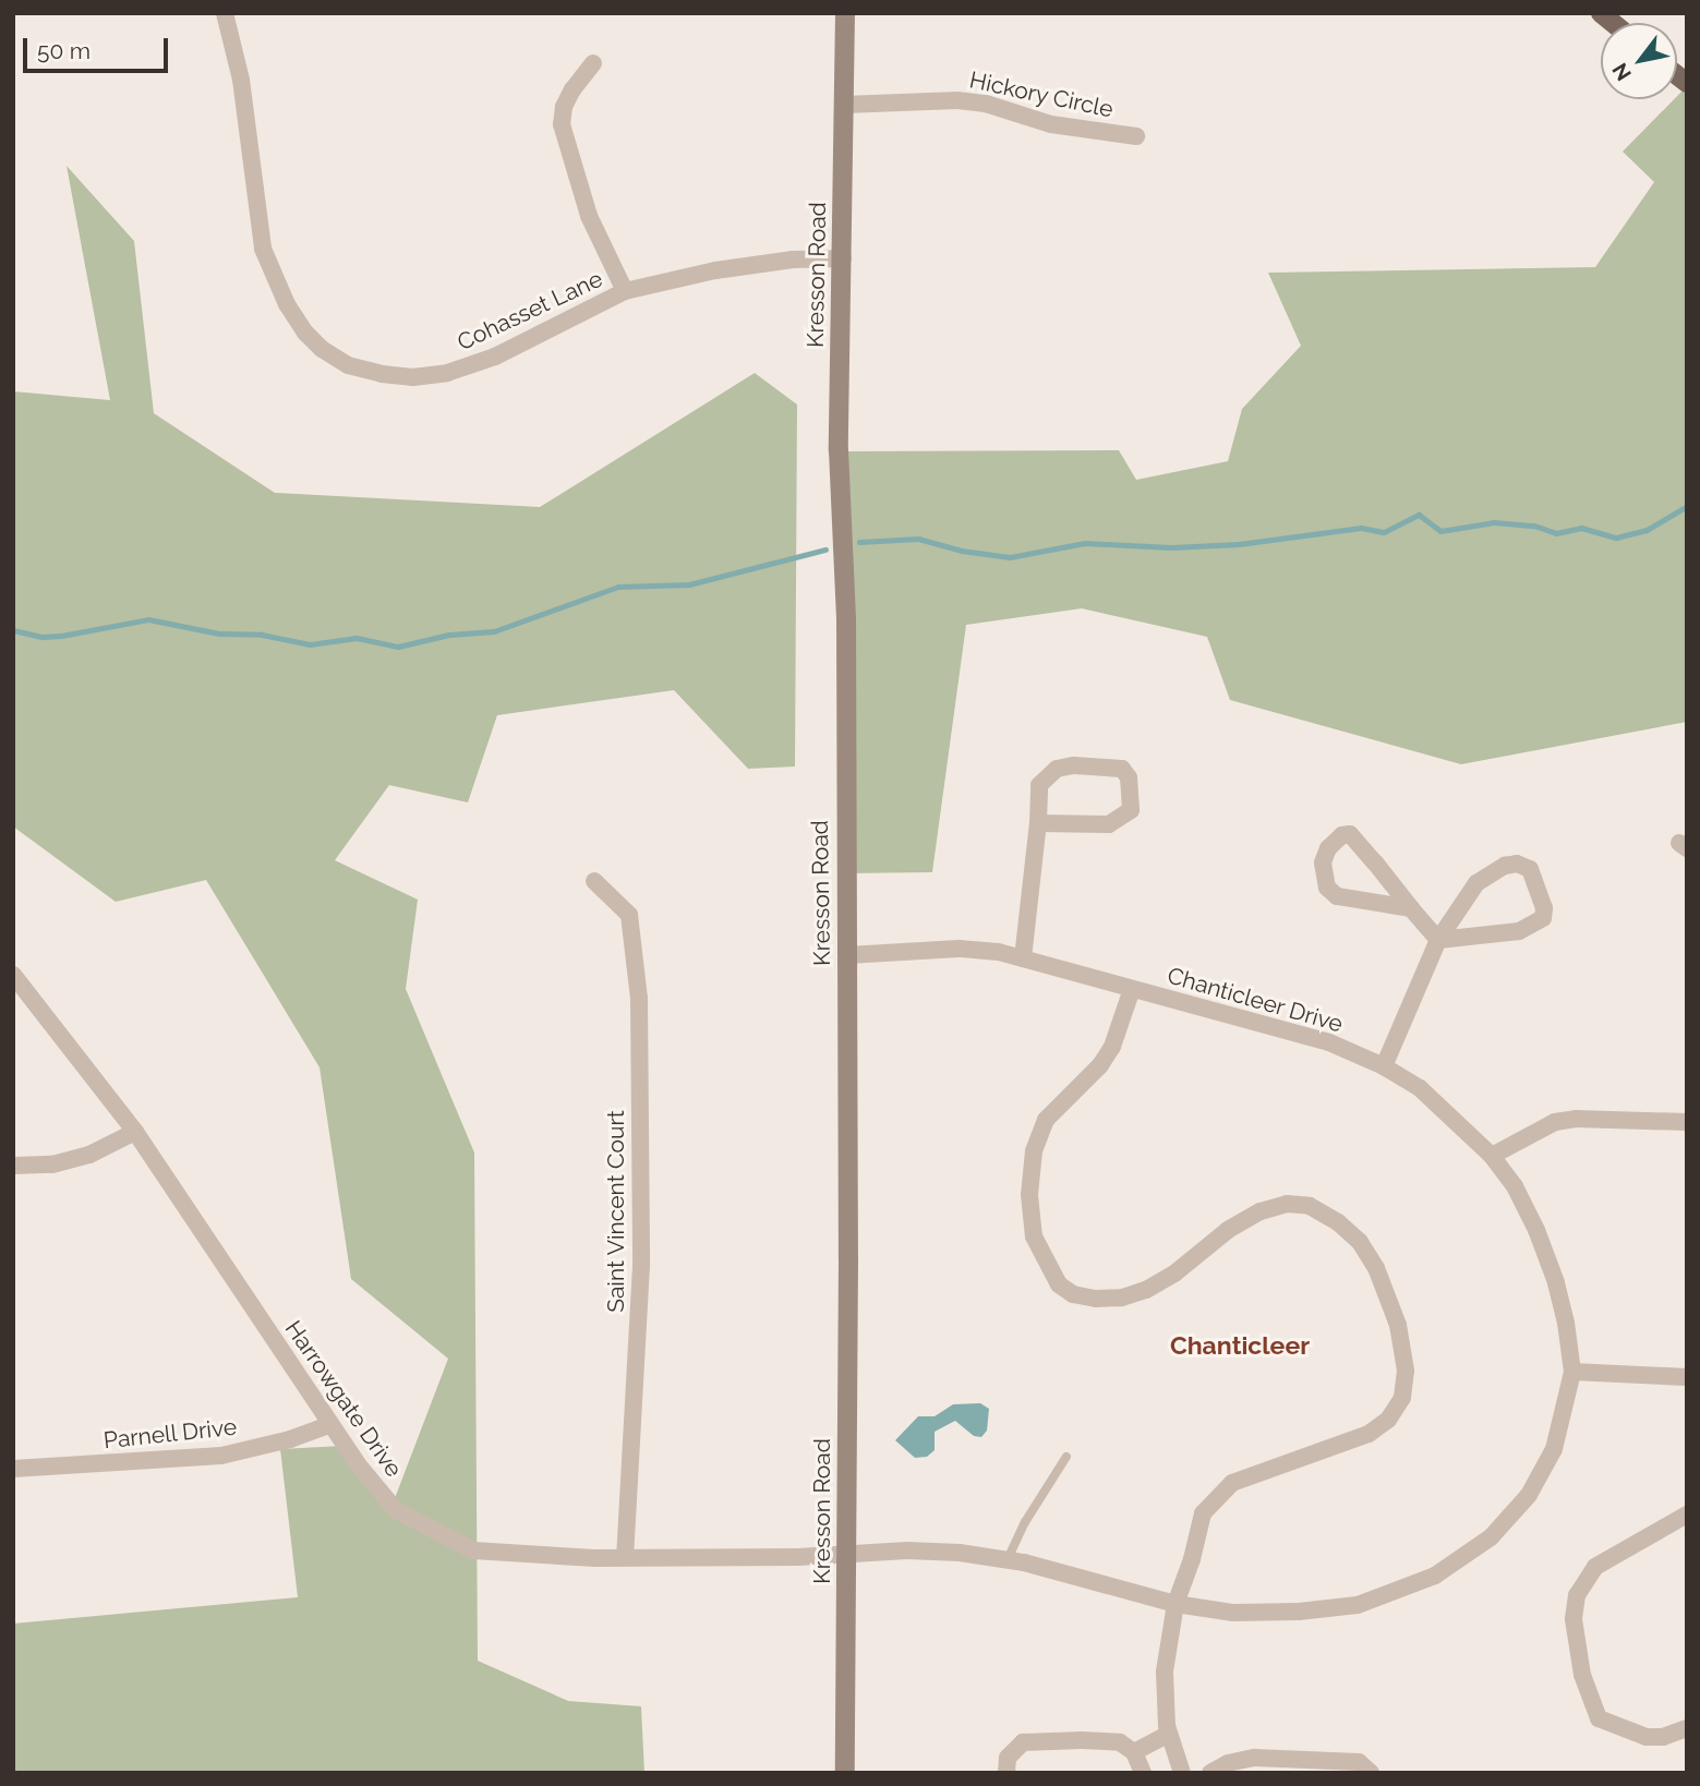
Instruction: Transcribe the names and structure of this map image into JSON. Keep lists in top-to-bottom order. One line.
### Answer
{"streets":{"street":["Hickory Circle","Kresson Road","Cohasset Lane","Chanticleer Drive","Saint Vincent Court","Harrowgate Drive","Parnell Drive"]},"crossings":[["Hickory Circle","Kresson Road"],["Kresson Road","Cohasset Lane"],["Kresson Road","Chanticleer Drive"],["Kresson Road","Harrowgate Drive"],["Chanticleer Drive","Harrowgate Drive"],["Saint Vincent Court","Harrowgate Drive"],["Harrowgate Drive","Parnell Drive"]],"districts":["Chanticleer"],"scale_bar":"50 m","north":"bottom left"}
